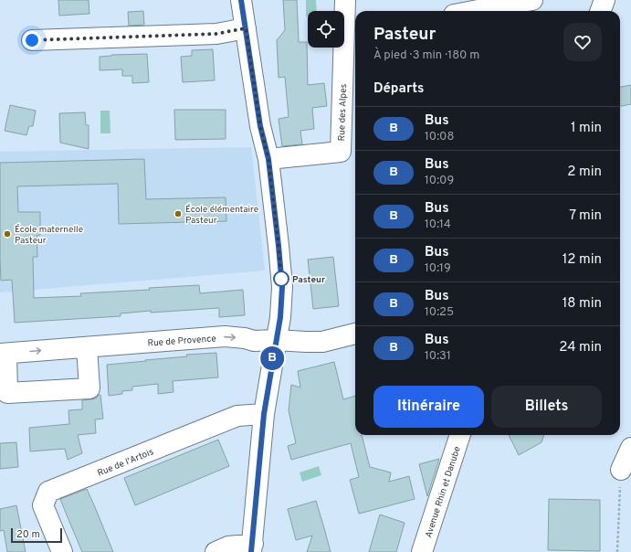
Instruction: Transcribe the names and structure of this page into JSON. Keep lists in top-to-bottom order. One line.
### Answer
{"streets":{"street":["Rue des Alpes","Rue de Provence","Rue de l'Artois","Avenue Rhin et Danube"]},"one_way":["Rue de Provence"],"places":["École élémentaire Pasteur","École maternelle Pasteur","Pasteur"],"lines":["bus line B"],"scale_bar":"20 m","page":{"on_map":"B","heading":[["Pasteur","À pied · 3 min · 180 m"],"Départs"],"list":[{"mark":"B","name":"Bus","note":"10:08","value":"1 min"},{"mark":"B","name":"Bus","note":"10:09","value":"2 min"},{"mark":"B","name":"Bus","note":"10:14","value":"7 min"},{"mark":"B","name":"Bus","note":"10:19","value":"12 min"},{"mark":"B","name":"Bus","note":"10:25","value":"18 min"},{"mark":"B","name":"Bus","note":"10:31","value":"24 min"}],"buttons":["Itinéraire","Billets"],"scale":"20 m"}}
